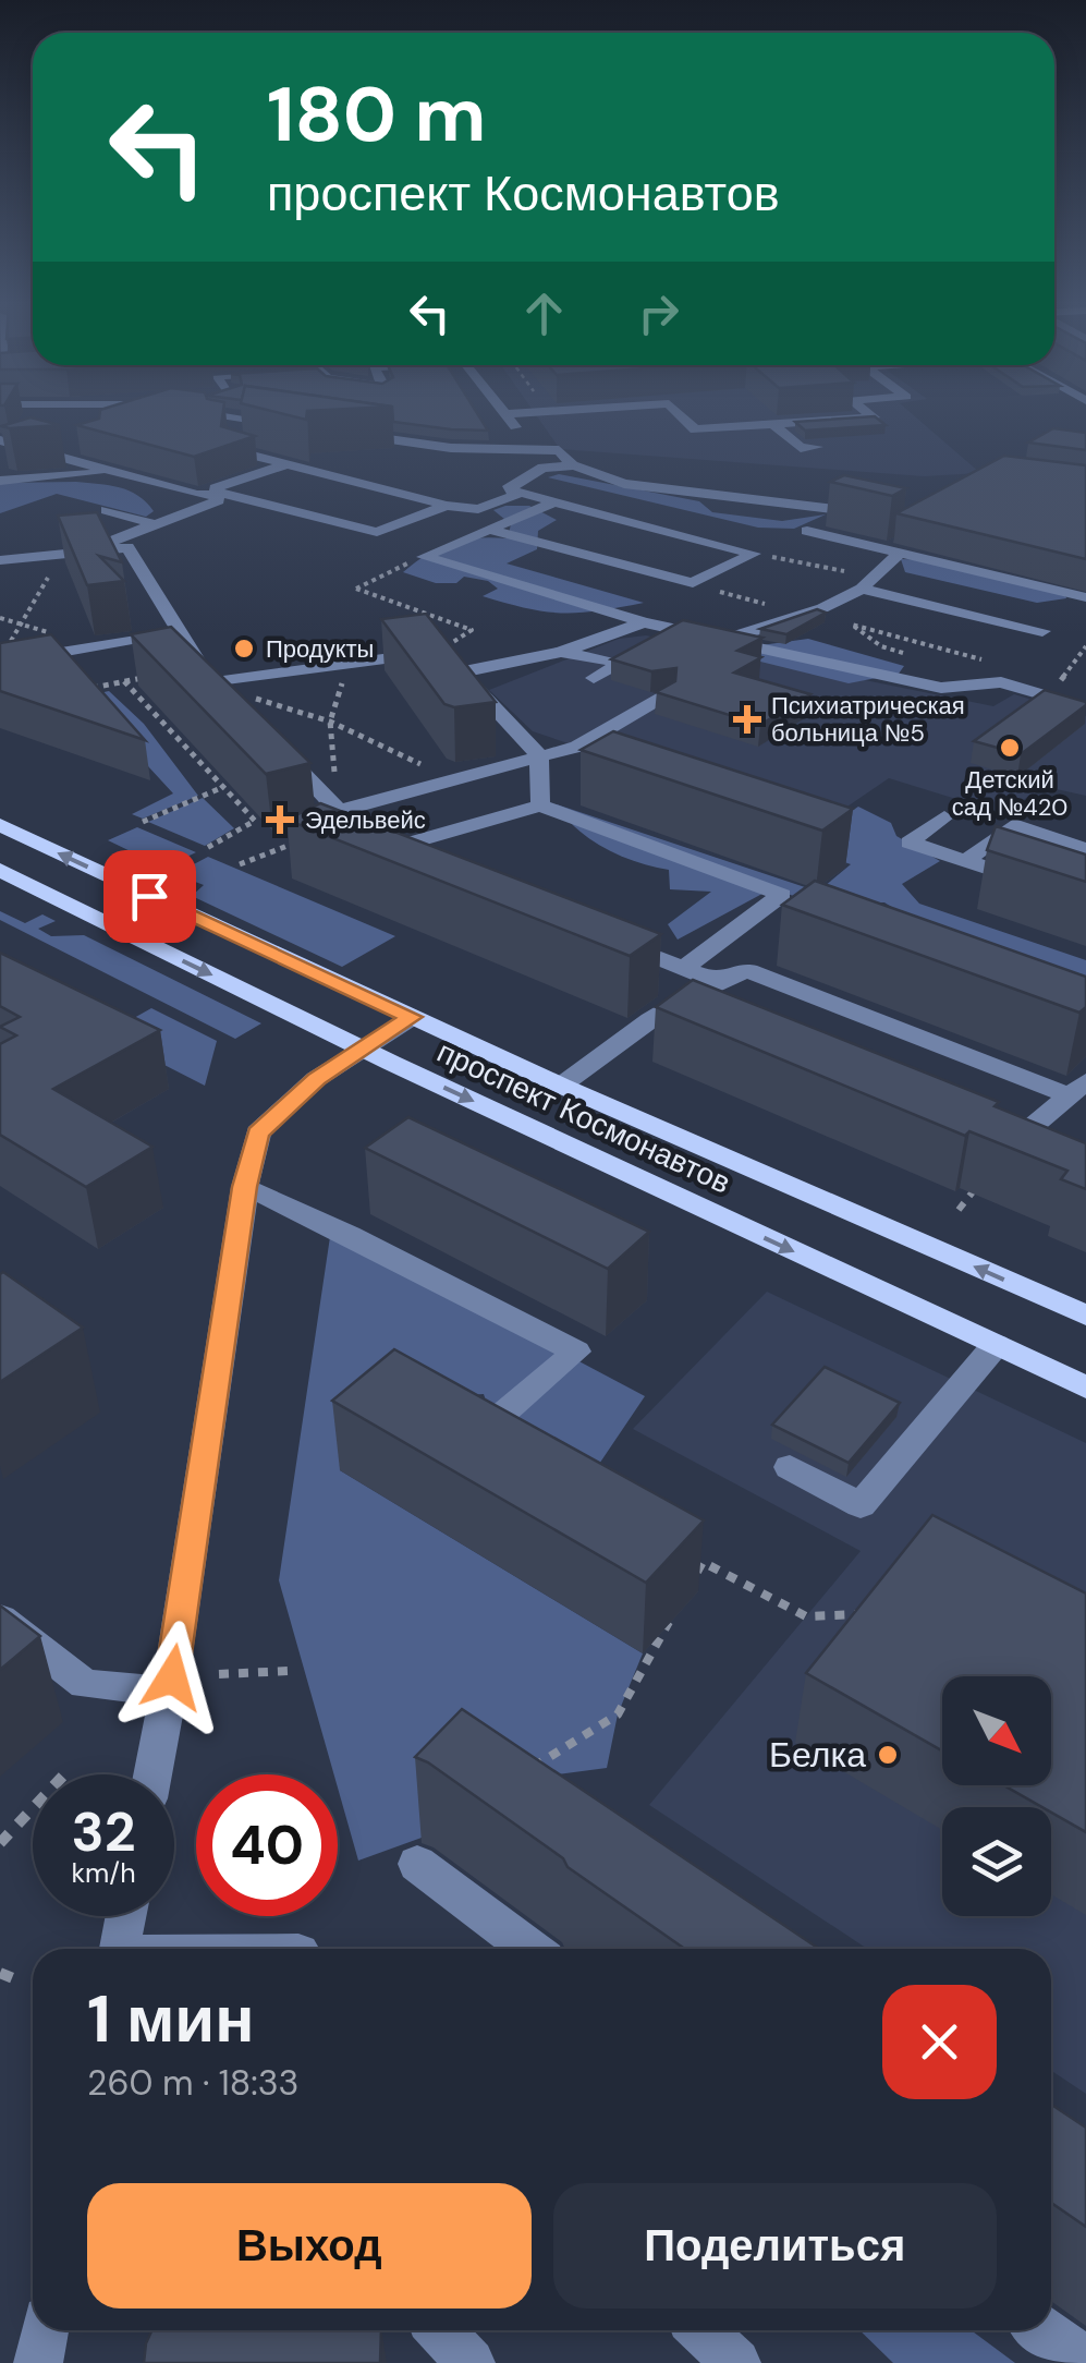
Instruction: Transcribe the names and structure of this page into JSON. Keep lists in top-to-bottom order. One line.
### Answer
{"streets":{"main road":["проспект Космонавтов"]},"places":{"other":["Продукты","Детский сад №420","Белка"],"health":["Психиатрическая больница №5","Эдельвейс"]},"north":"bottom right","page":{"turn":["180 m","проспект Космонавтов"],"speed":"32 km/h","limit":"40","heading":["1 мин","260 m · 18:33"],"buttons":["Выход","Поделиться"]}}
